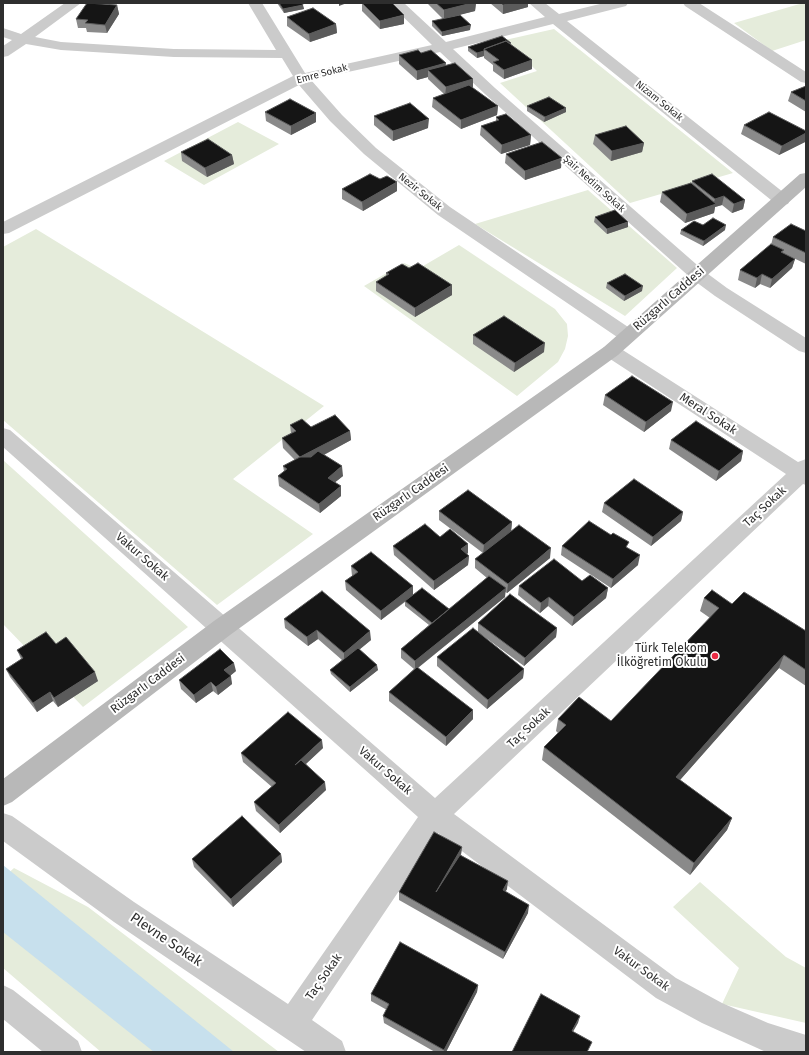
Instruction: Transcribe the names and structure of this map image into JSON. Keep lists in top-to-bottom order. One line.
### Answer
{"streets":{"street":["Emre Sokak","Nizam Sokak","Şair Nedim Sokak","Nezir Sokak","Rüzgarlı Caddesi","Meral Sokak","Taç Sokak","Vakur Sokak","Plevne Sokak"]},"crossings":[["Emre Sokak","Nizam Sokak"],["Emre Sokak","Şair Nedim Sokak"],["Emre Sokak","Nezir Sokak"],["Nizam Sokak","Rüzgarlı Caddesi"],["Şair Nedim Sokak","Rüzgarlı Caddesi"],["Nezir Sokak","Rüzgarlı Caddesi"],["Rüzgarlı Caddesi","Meral Sokak"],["Rüzgarlı Caddesi","Vakur Sokak"],["Meral Sokak","Taç Sokak"],["Taç Sokak","Vakur Sokak"],["Taç Sokak","Plevne Sokak"]],"places":["Türk Telekom İlköğretim Okulu"]}
